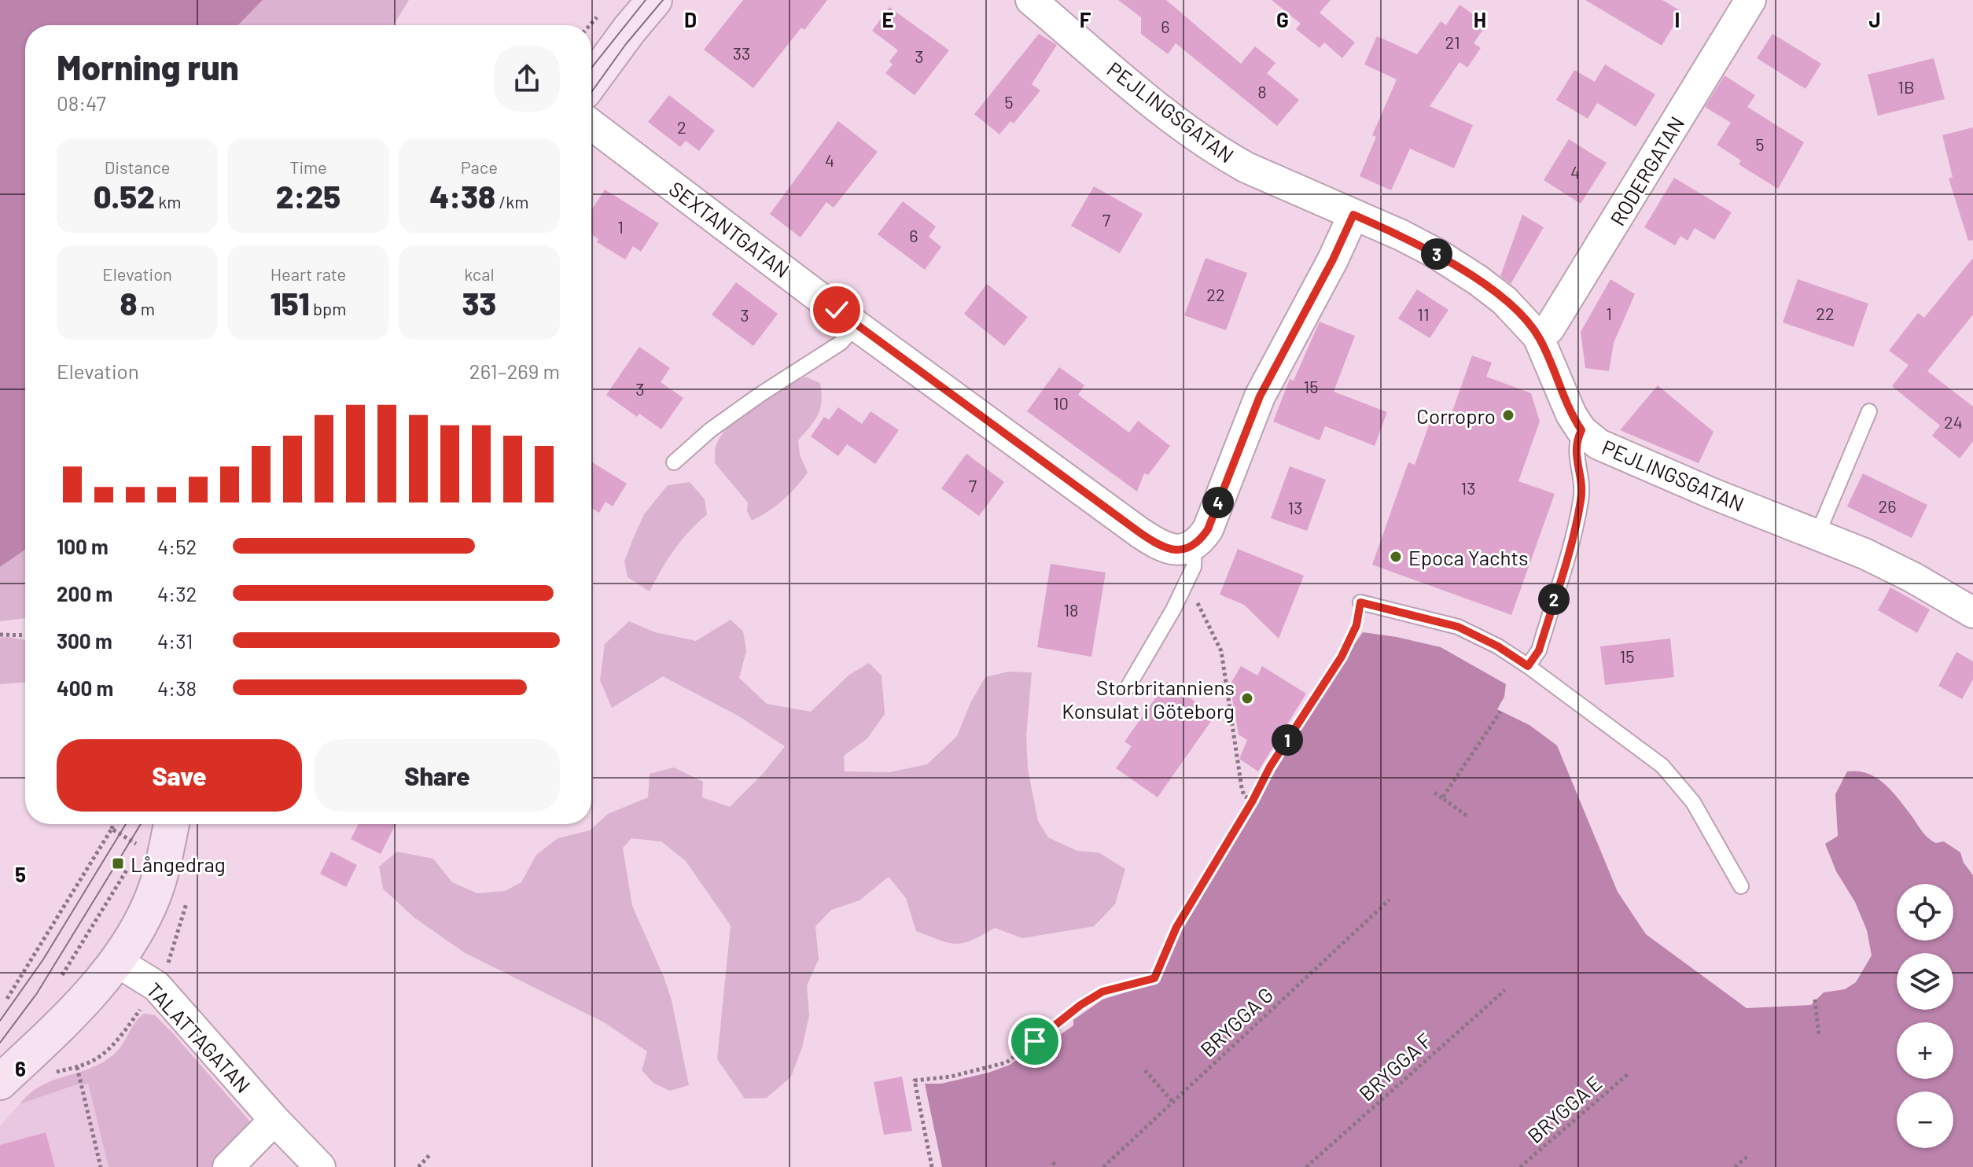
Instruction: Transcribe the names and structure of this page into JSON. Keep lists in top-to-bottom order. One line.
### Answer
{"streets":{"street":["PEJLINGSGATAN","RODERGATAN","SEXTANTGATAN","TALATTAGATAN"],"path":["BRYGGA G","BRYGGA F","BRYGGA E"]},"crossings":[["PEJLINGSGATAN","RODERGATAN"]],"places":{"other":["Corropro","Epoca Yachts","Storbritanniens Konsulat i Göteborg"],"transit":["Långedrag"]},"house_numbers":["6","21","33","3","1B","8","5","2","5","4","4","7","1","6","22","1","22","11","3","15","3","10","24","7","13","26","13","18","15"],"page":{"heading":["Morning run","08:47"],"stats":[["Distance","0.52 km"],["Time","2:25"],["Pace","4:38 /km"],["Elevation","8 m"],["Heart rate","151 bpm"],["kcal","33"]],"pins":["3","4","2","1"],"chart":["Elevation","261–269 m"],"list":[{"name":"100 m","note":"4:52"},{"name":"200 m","note":"4:32"},{"name":"300 m","note":"4:31"},{"name":"400 m","note":"4:38"}],"buttons":["Save","Share"],"map_buttons":["+","−"]},"grid":{"columns":["D","E","F","G","H","I","J"],"rows":["5","6"]}}
